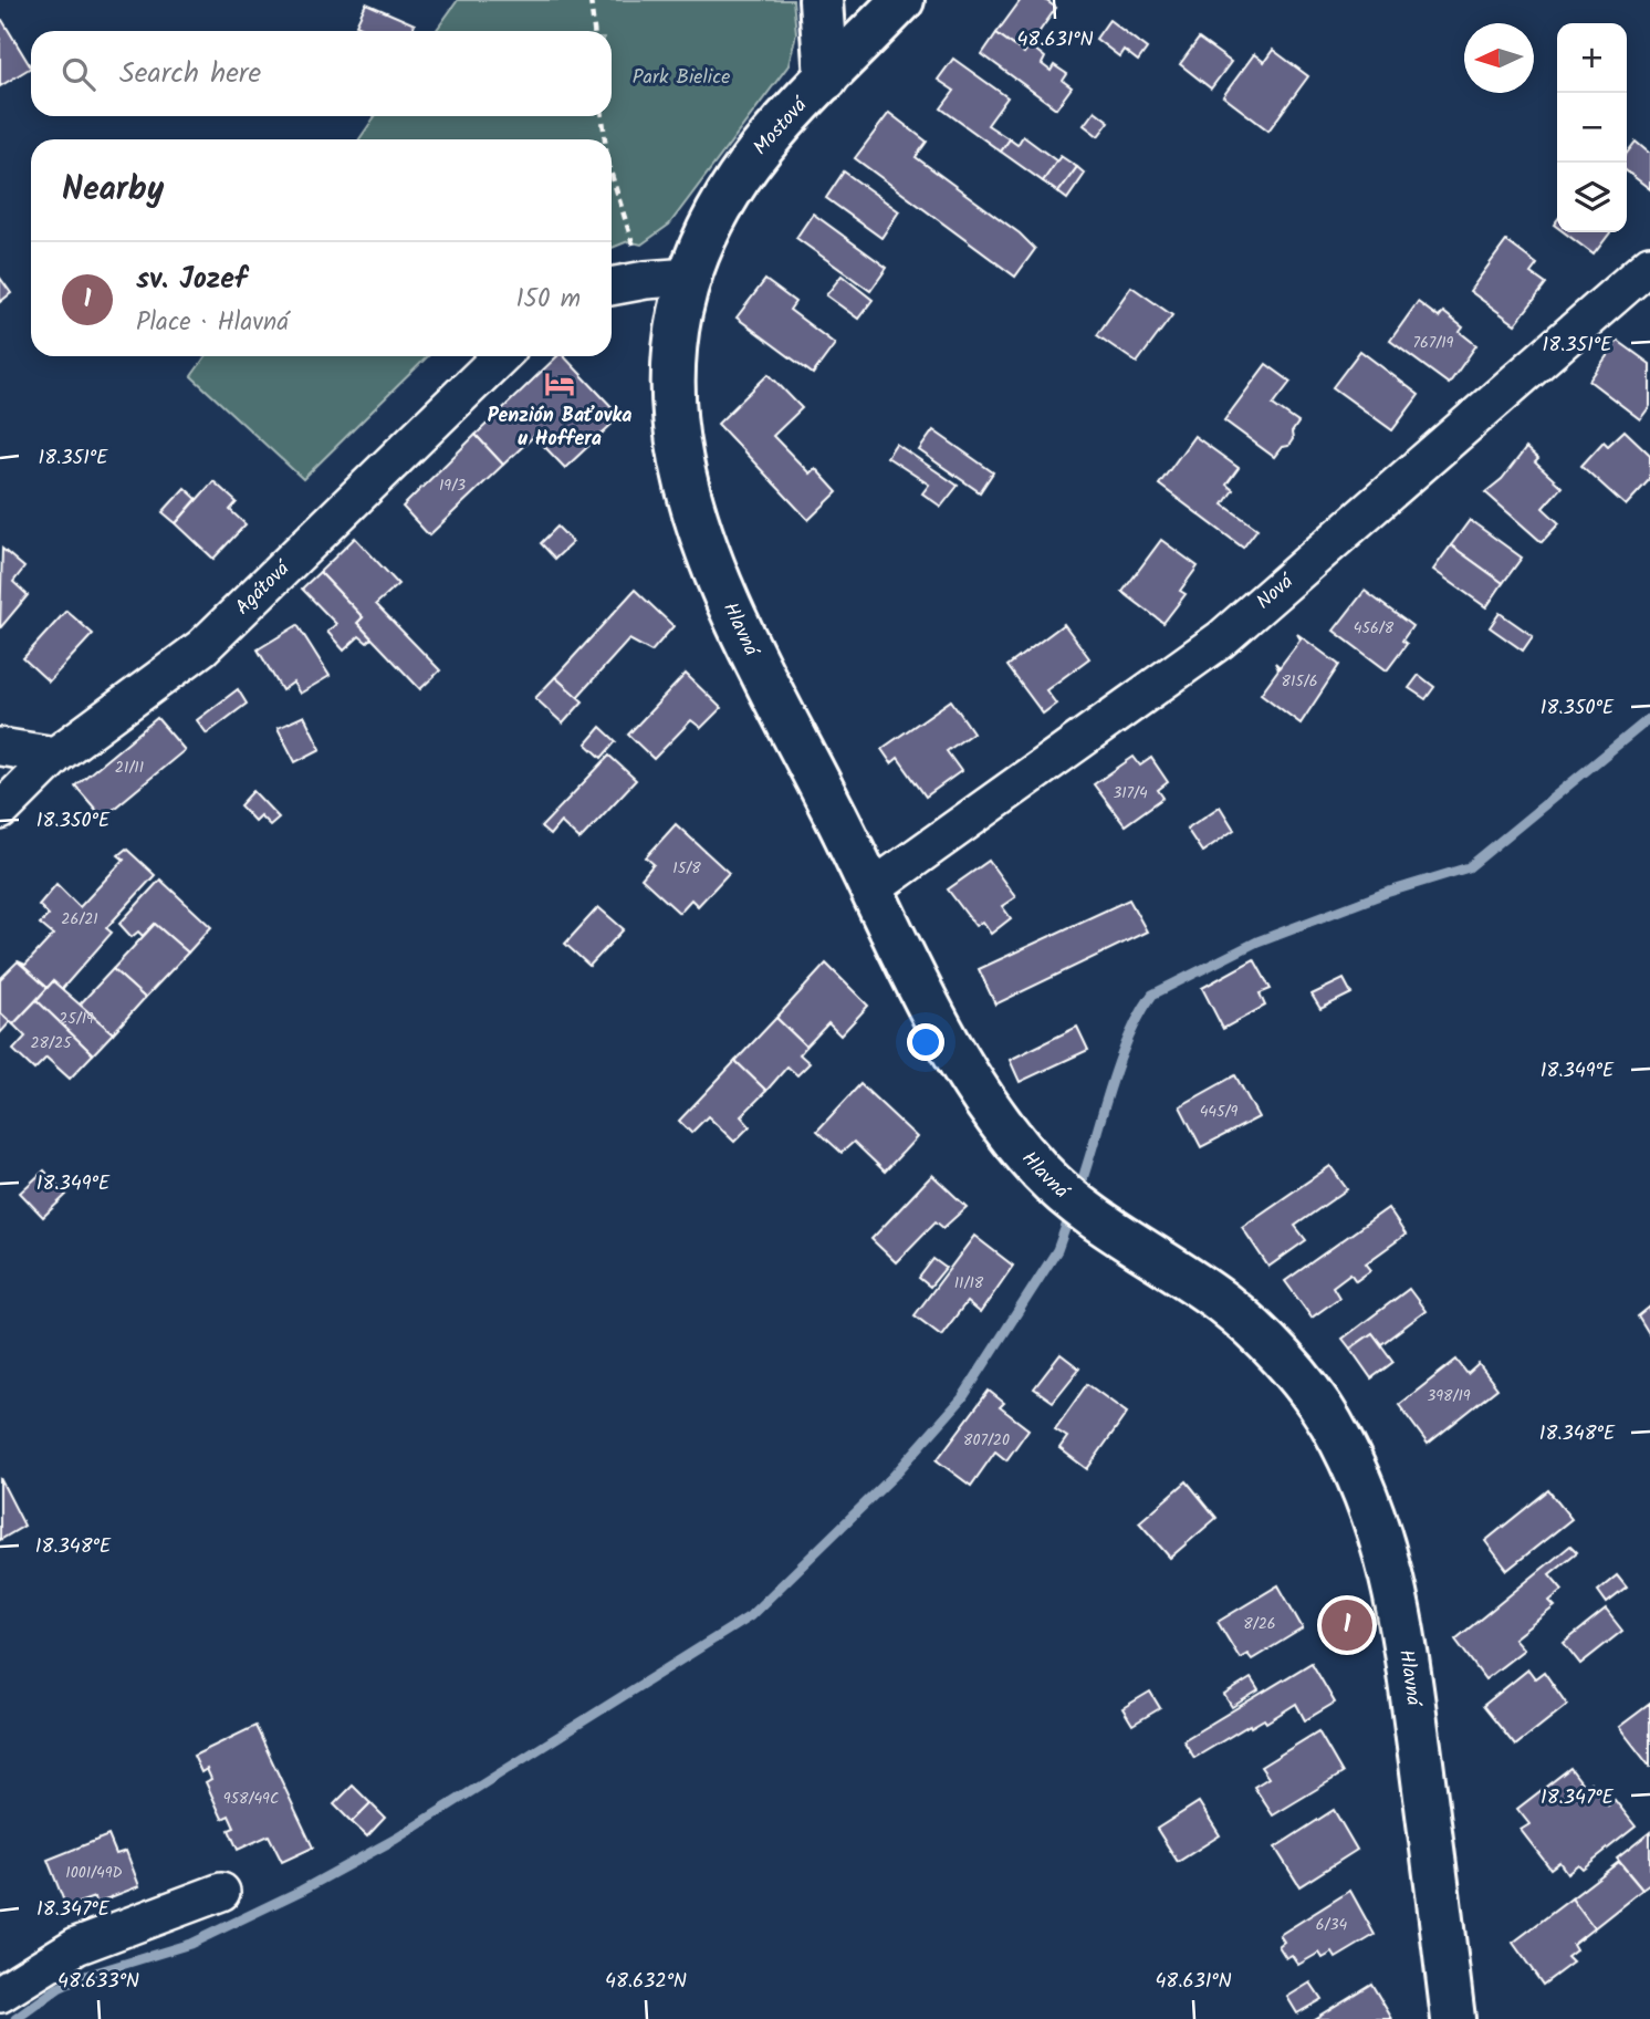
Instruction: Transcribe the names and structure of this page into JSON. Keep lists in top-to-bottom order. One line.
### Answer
{"streets":{"main road":["Mostová","Hlavná"],"street":["Agátová","Nová"]},"crossings":[["Mostová","Hlavná"],["Nová","Hlavná"]],"parks":["Park Bielice"],"places":{"hotel":["Penzión Baťovka u Hoffera"]},"house_numbers":["767/19","19/3","456/8","815/6","21/11","317/4","15/8","26/21","25/19","28/25","445/9","11/18","398/19","807/20","8/26","958/49C","1001/49D","6/34"],"north":"left","page":{"map_buttons":["+","−"],"search":"Search here","heading":"Nearby","list":[{"mark":"1","name":"sv. Jozef","note":"Place · Hlavná","value":"150 m"}],"pins":"1"},"coordinates":["48.631°N","18.351°E","18.350°E","18.349°E","18.348°E","18.347°E","48.633°N","48.632°N"]}
